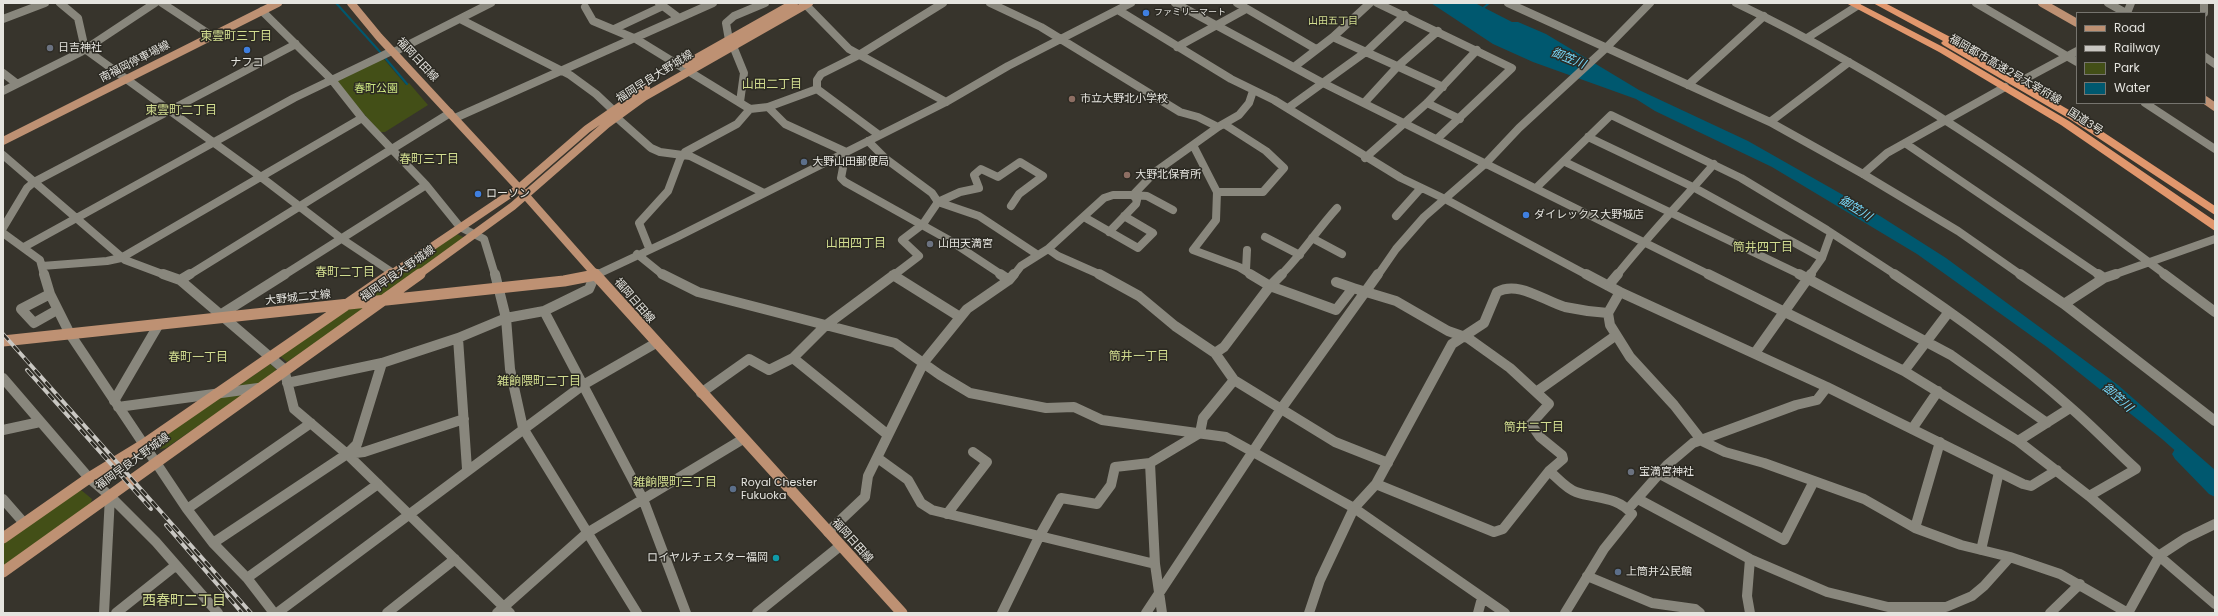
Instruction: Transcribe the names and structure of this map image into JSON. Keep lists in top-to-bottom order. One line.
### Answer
{"streets":{"highway":["福岡都市高速2号太宰府線","国道3号"],"main road":["福岡日田線","南福岡停車場線","福岡早良大野城線","大野城二丈線"]},"crossings":[["福岡日田線","福岡早良大野城線"],["福岡日田線","大野城二丈線"],["福岡都市高速2号太宰府線","国道3号"],["福岡早良大野城線","大野城二丈線"]],"districts":["山田五丁目","東雲町三丁目","山田二丁目","東雲町二丁目","春町三丁目","山田四丁目","筒井四丁目","春町二丁目","筒井一丁目","春町一丁目","雑餉隈町二丁目","筒井二丁目","雑餉隈町三丁目","西春町二丁目"],"water":["御笠川"],"parks":["春町公園"],"places":["ファミリーマート","日吉神社","ナフコ","市立大野北小学校","大野山田郵便局","大野北保育所","ローソン","ダイレックス大野城店","山田天満宮","宝満宮神社","Royal Chester Fukuoka","ロイヤルチェスター福岡","上筒井公民館"],"legend":["Road","Railway","Park","Water"]}
